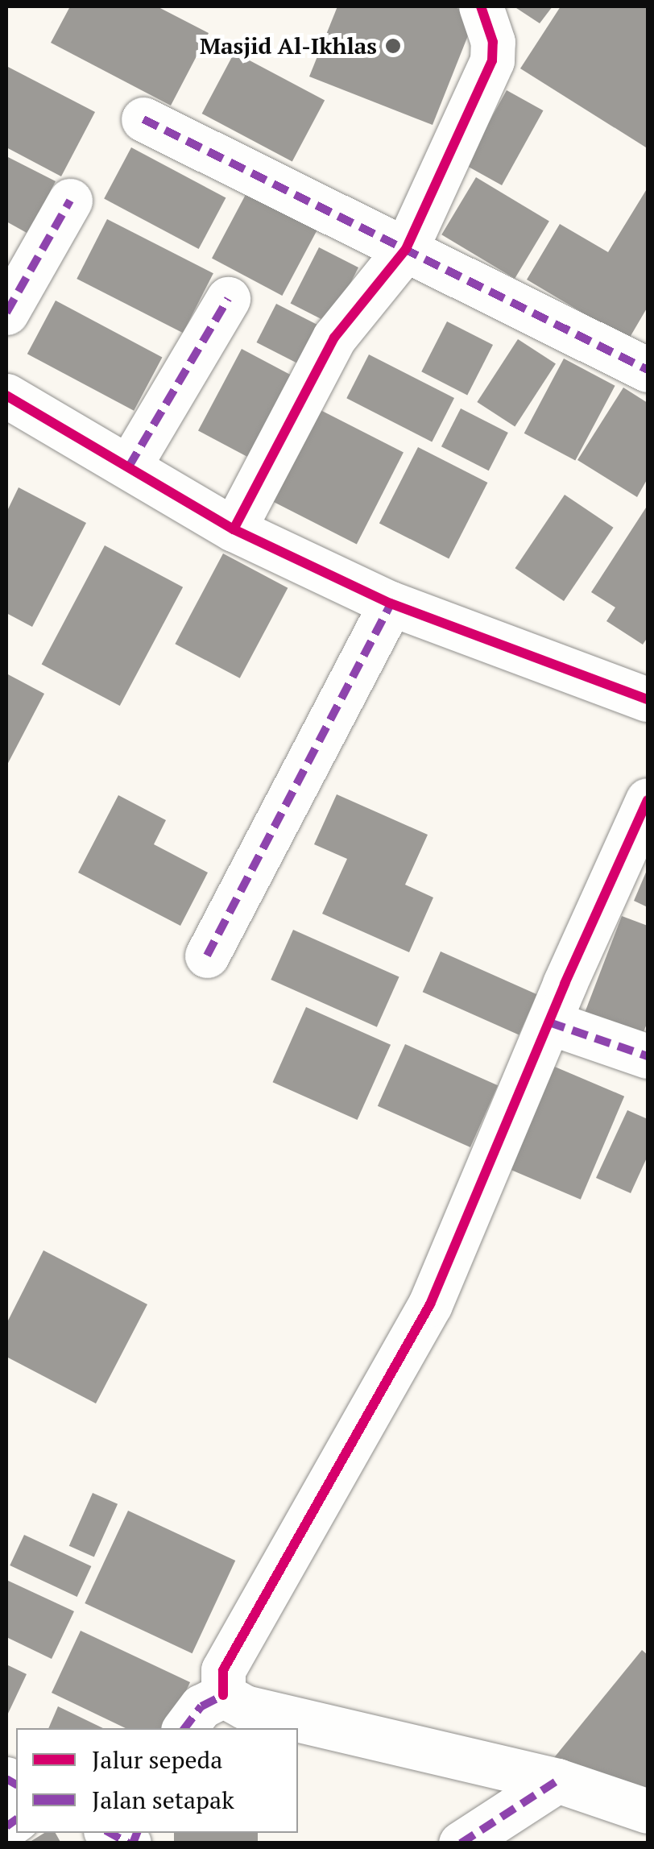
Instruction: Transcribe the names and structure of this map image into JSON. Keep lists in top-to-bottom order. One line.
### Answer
{"places":["Masjid Al-Ikhlas"],"legend":["Jalur sepeda","Jalan setapak"]}
